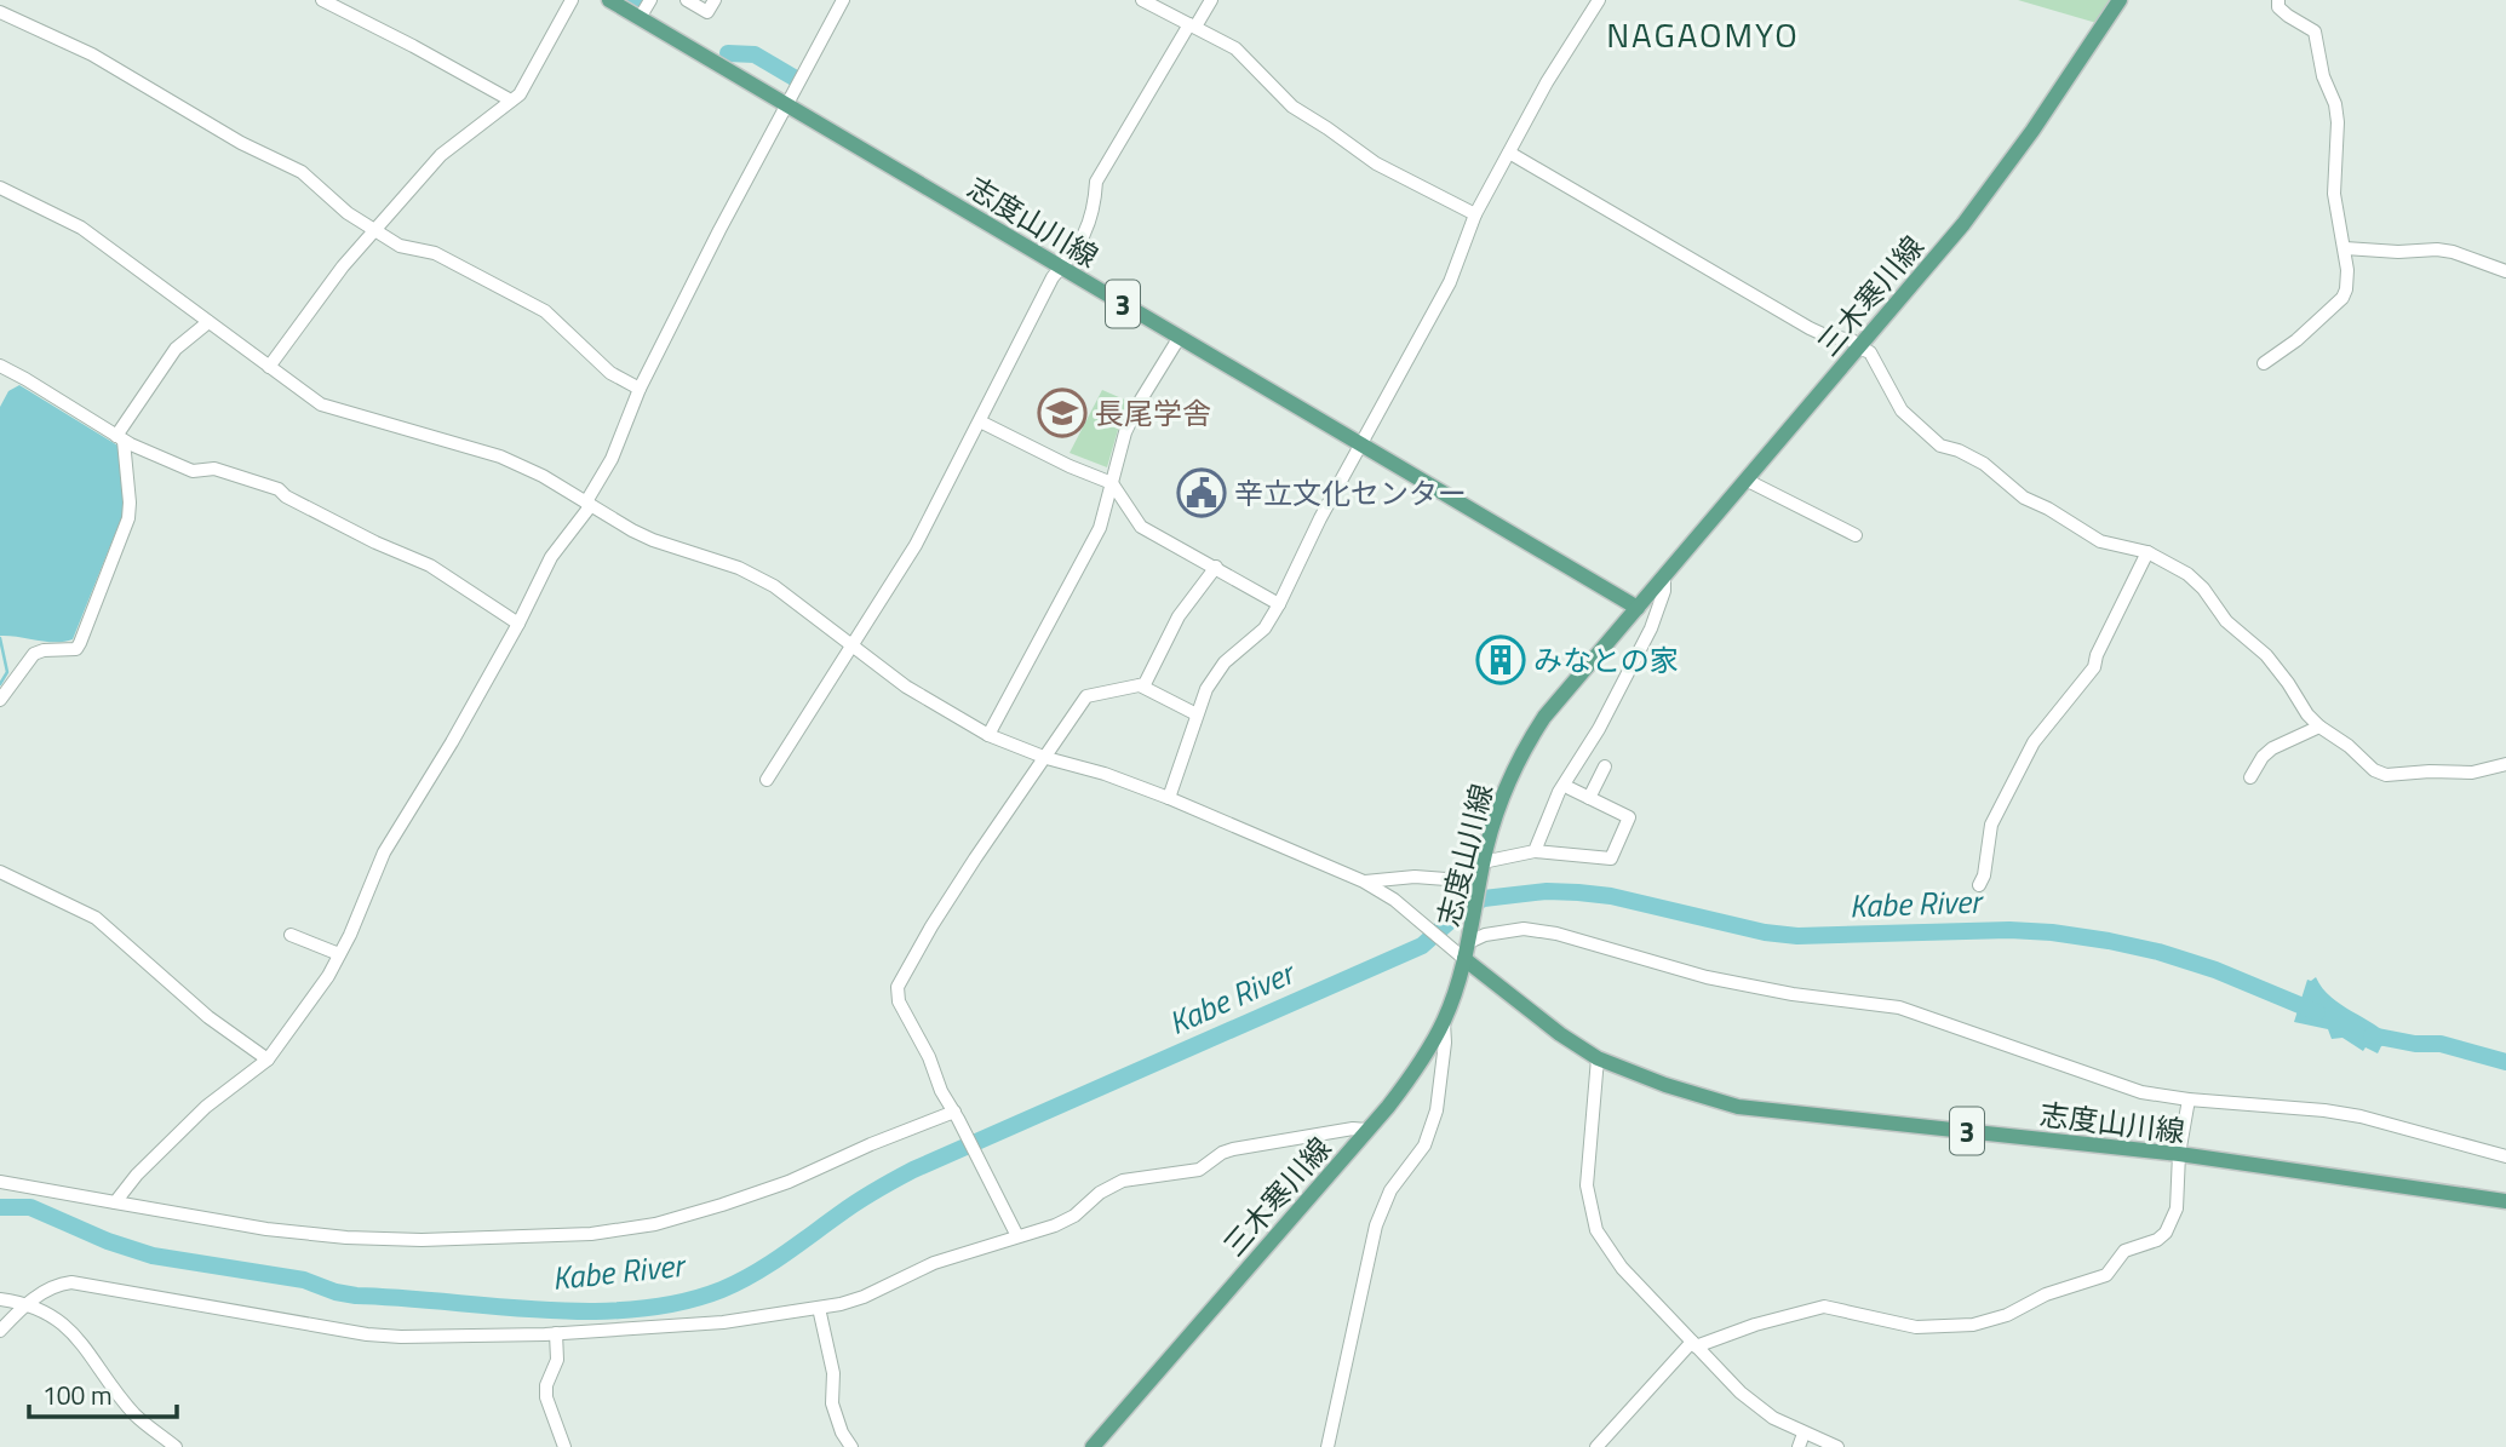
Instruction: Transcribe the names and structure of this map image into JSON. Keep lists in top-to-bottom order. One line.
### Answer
{"streets":{"main road":["志度山川線","三木寒川線","3"]},"crossings":[["志度山川線","三木寒川線"]],"districts":["NAGAOMYO"],"water":["Kabe River"],"places":{"school or university":["長尾学舎"],"public building":["辛立文化センター"],"building":["みなとの家"]},"scale_bar":"100 m"}
